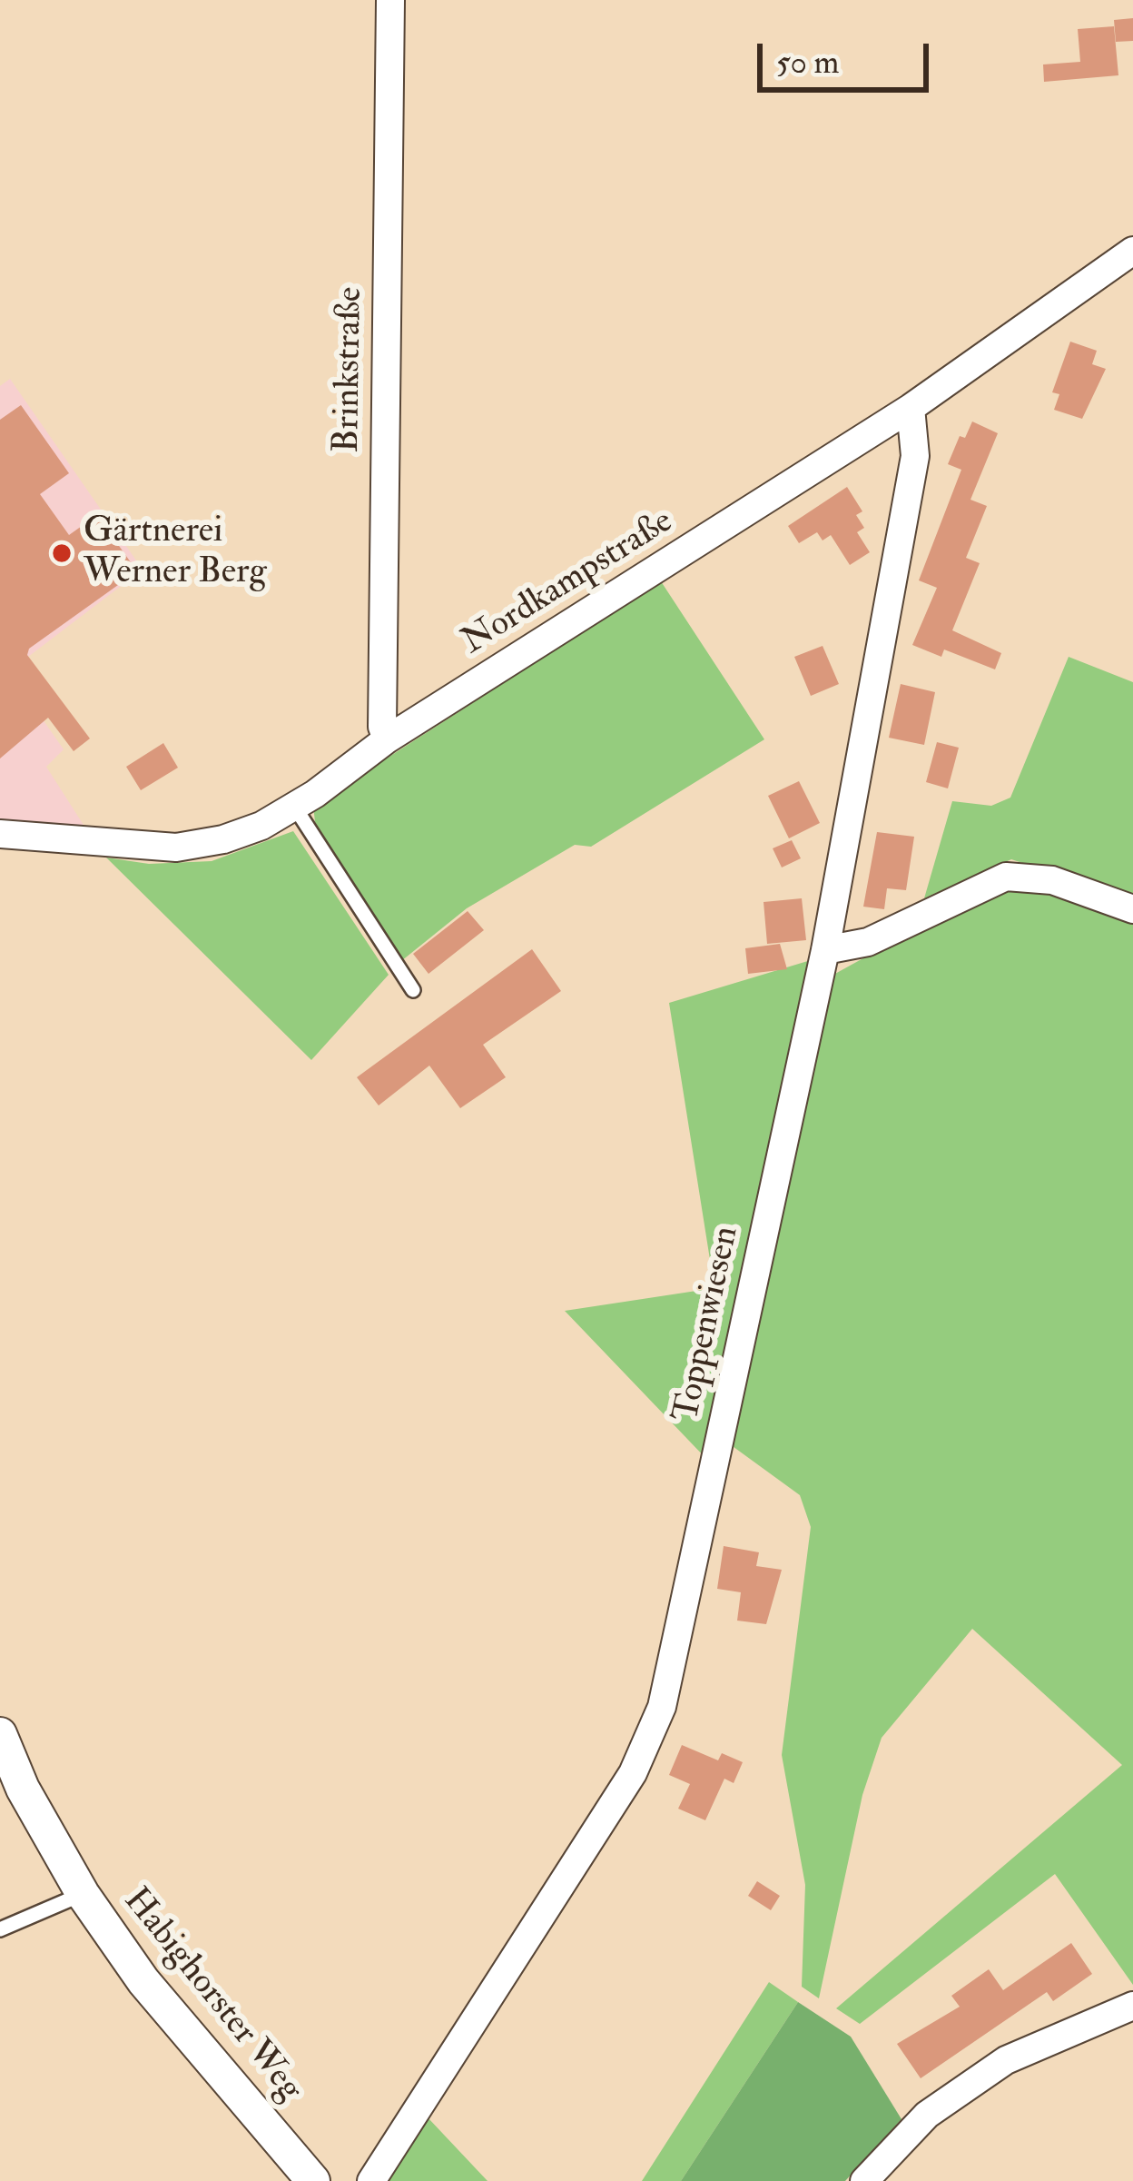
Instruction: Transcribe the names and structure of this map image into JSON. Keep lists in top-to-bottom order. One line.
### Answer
{"streets":{"street":["Brinkstraße","Nordkampstraße","Toppenwiesen","Habighorster Weg"]},"crossings":[["Brinkstraße","Nordkampstraße"],["Nordkampstraße","Toppenwiesen"]],"places":["Gärtnerei Werner Berg"],"scale_bar":"50 m"}
